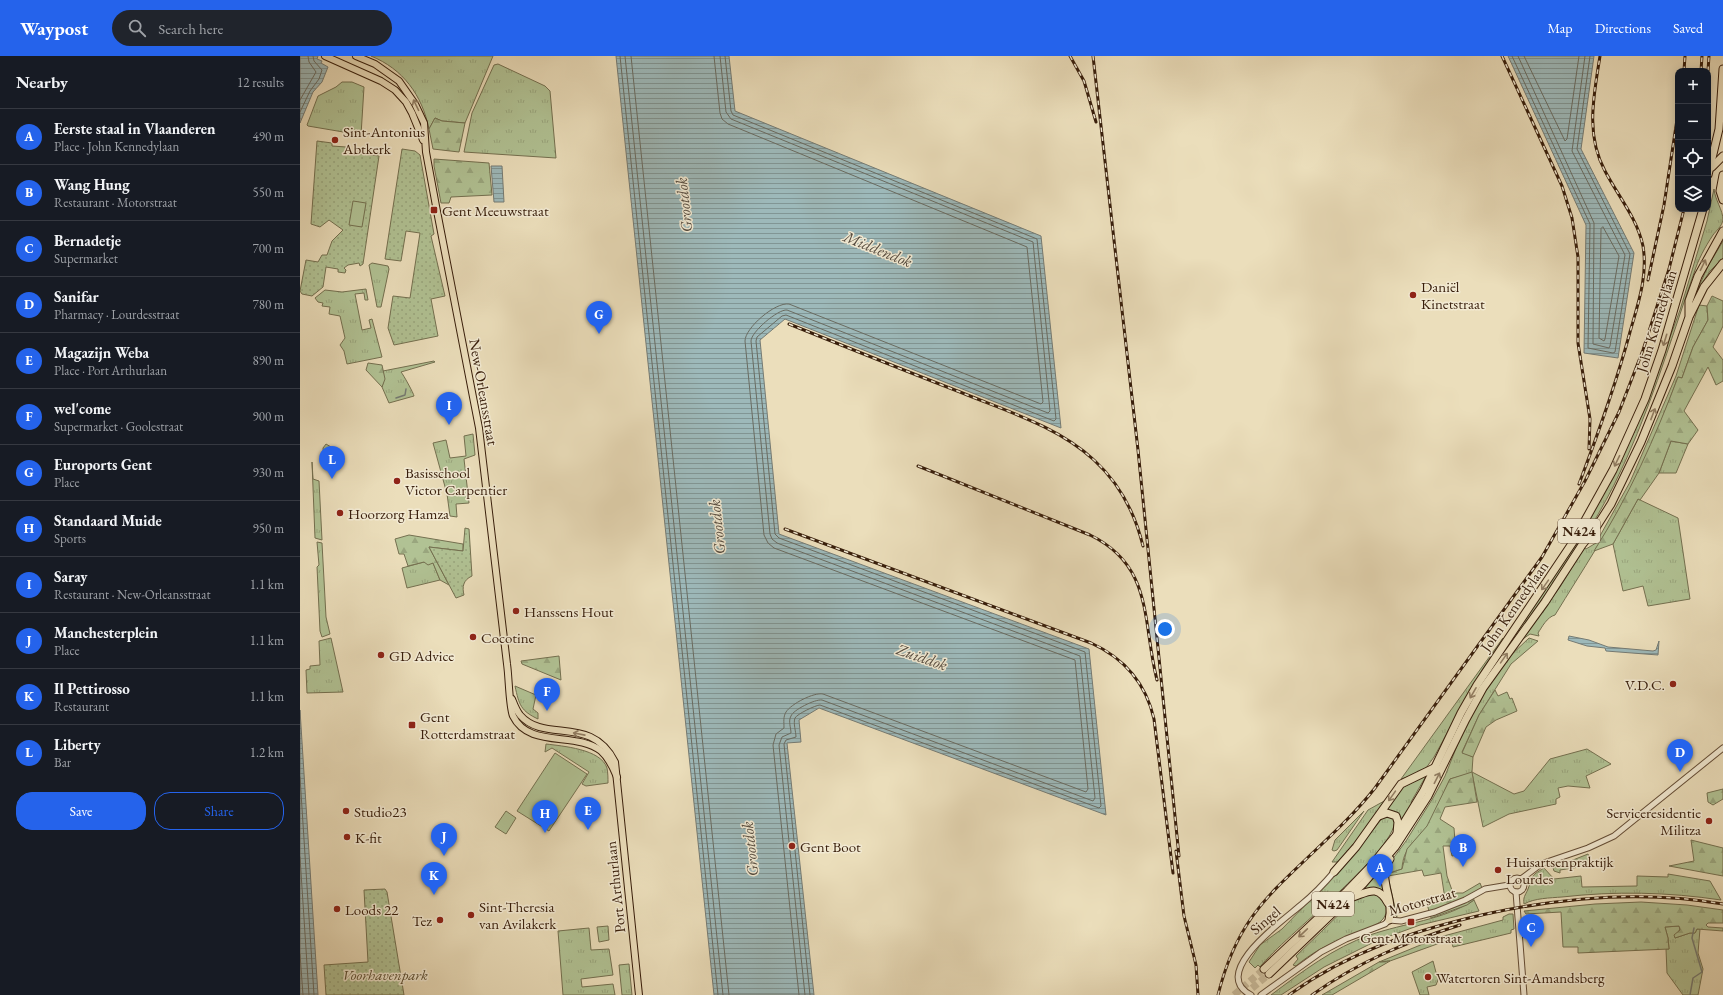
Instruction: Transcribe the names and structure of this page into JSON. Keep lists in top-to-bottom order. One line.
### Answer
{"streets":{"highway":["John Kennedylaan","N424"],"main road":["New-Orleansstraat","Port Arthurlaan"],"street":["Motorstraat","Singel"]},"crossings":[["New-Orleansstraat","Port Arthurlaan"]],"water":["Grootdok","Middendok","Zuiddok"],"parks":["Voorhavenpark"],"places":{"other":["Sint-Antonius Abtkerk","Daniël Kinetstraat","Basisschool Victor Carpentier","Hoorzorg Hamza","Hanssens Hout","Cocotine","GD Advice","V.D.C.","Studio23","Serviceresidentie Militza","K-fit","Gent Boot","Huisartsenpraktijk Lourdes","Loods 22","Sint-Theresia van Avilakerk","Tez","Watertoren Sint-Amandsberg"],"transit":["Gent Meeuwstraat","Gent Rotterdamstraat","Gent Motorstraat"]},"page":{"header":"Waypost","search":"Search here","nav":["Map","Directions","Saved"],"heading":["Nearby","12 results"],"map_buttons":["+","−"],"list":[{"mark":"A","name":"Eerste staal in Vlaanderen","note":"Place · John Kennedylaan","value":"490 m"},{"mark":"B","name":"Wang Hung","note":"Restaurant · Motorstraat","value":"550 m"},{"mark":"C","name":"Bernadetje","note":"Supermarket","value":"700 m"},{"mark":"D","name":"Sanifar","note":"Pharmacy · Lourdesstraat","value":"780 m"},{"mark":"E","name":"Magazijn Weba","note":"Place · Port Arthurlaan","value":"890 m"},{"mark":"F","name":"wel'come","note":"Supermarket · Goolestraat","value":"900 m"},{"mark":"G","name":"Euroports Gent","note":"Place","value":"930 m"},{"mark":"H","name":"Standaard Muide","note":"Sports","value":"950 m"},{"mark":"I","name":"Saray","note":"Restaurant · New-Orleansstraat","value":"1.1 km"},{"mark":"J","name":"Manchesterplein","note":"Place","value":"1.1 km"},{"mark":"K","name":"Il Pettirosso","note":"Restaurant","value":"1.1 km"},{"mark":"L","name":"Liberty","note":"Bar","value":"1.2 km"}],"pins":["G","I","L","F","D","E","H","J","B","A","K","C"],"buttons":["Save","Share"]}}
